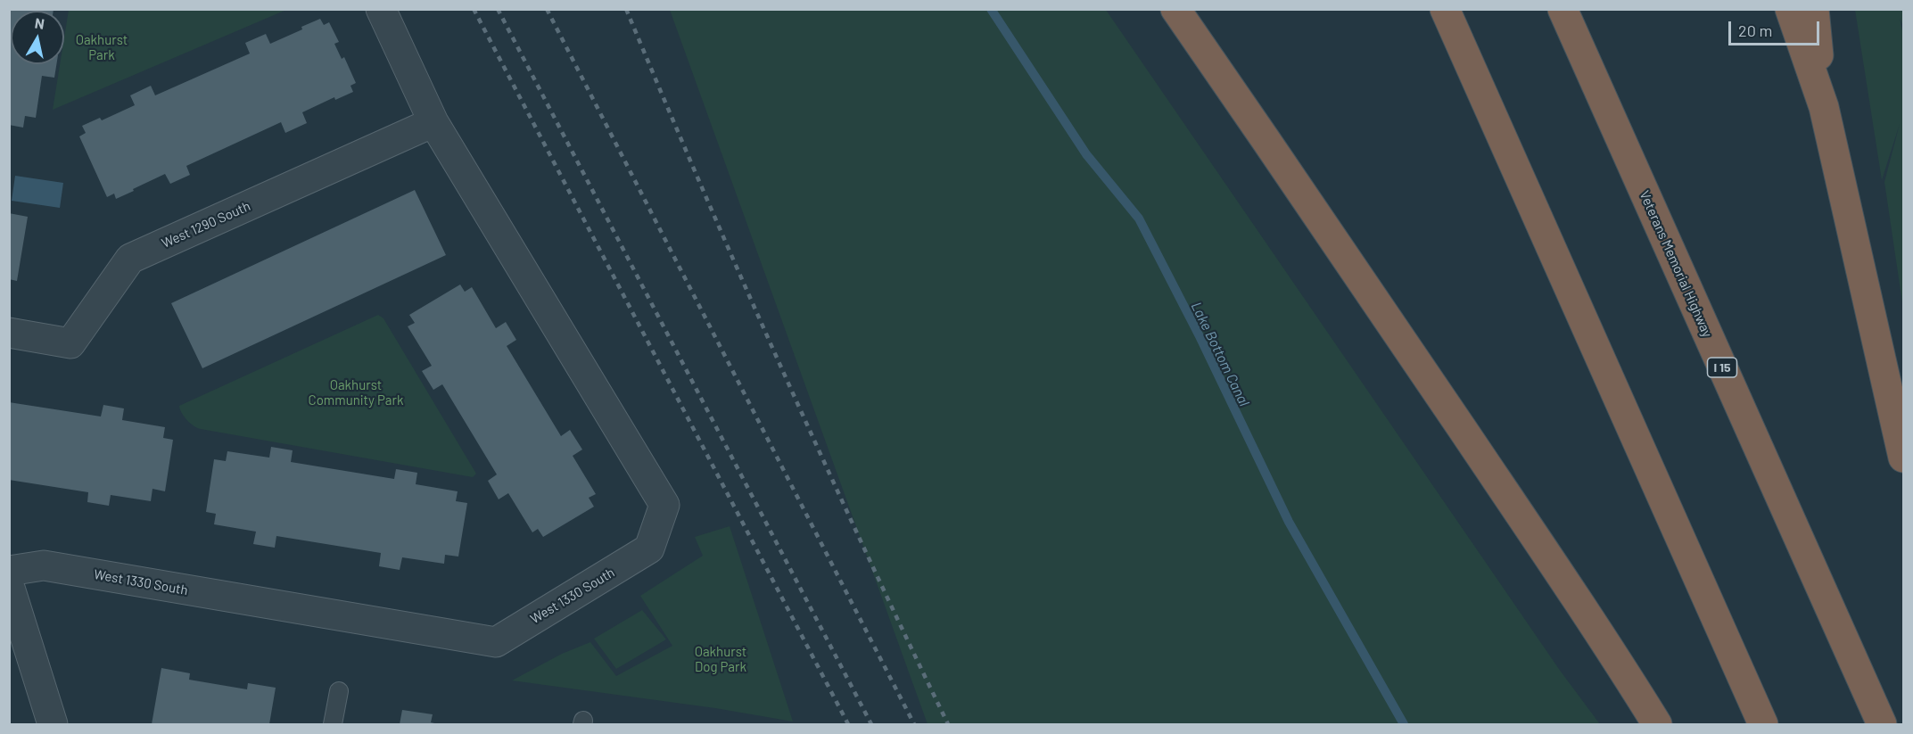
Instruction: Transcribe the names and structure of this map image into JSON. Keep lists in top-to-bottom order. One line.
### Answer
{"streets":{"highway":["Veterans Memorial Highway","I 15"],"street":["West 1290 South","West 1330 South"]},"crossings":[["West 1290 South","West 1330 South"]],"water":["Lake Bottom Canal"],"parks":["Oakhurst Park","Oakhurst Community Park","Oakhurst Dog Park"],"scale_bar":"20 m","north":"top"}
